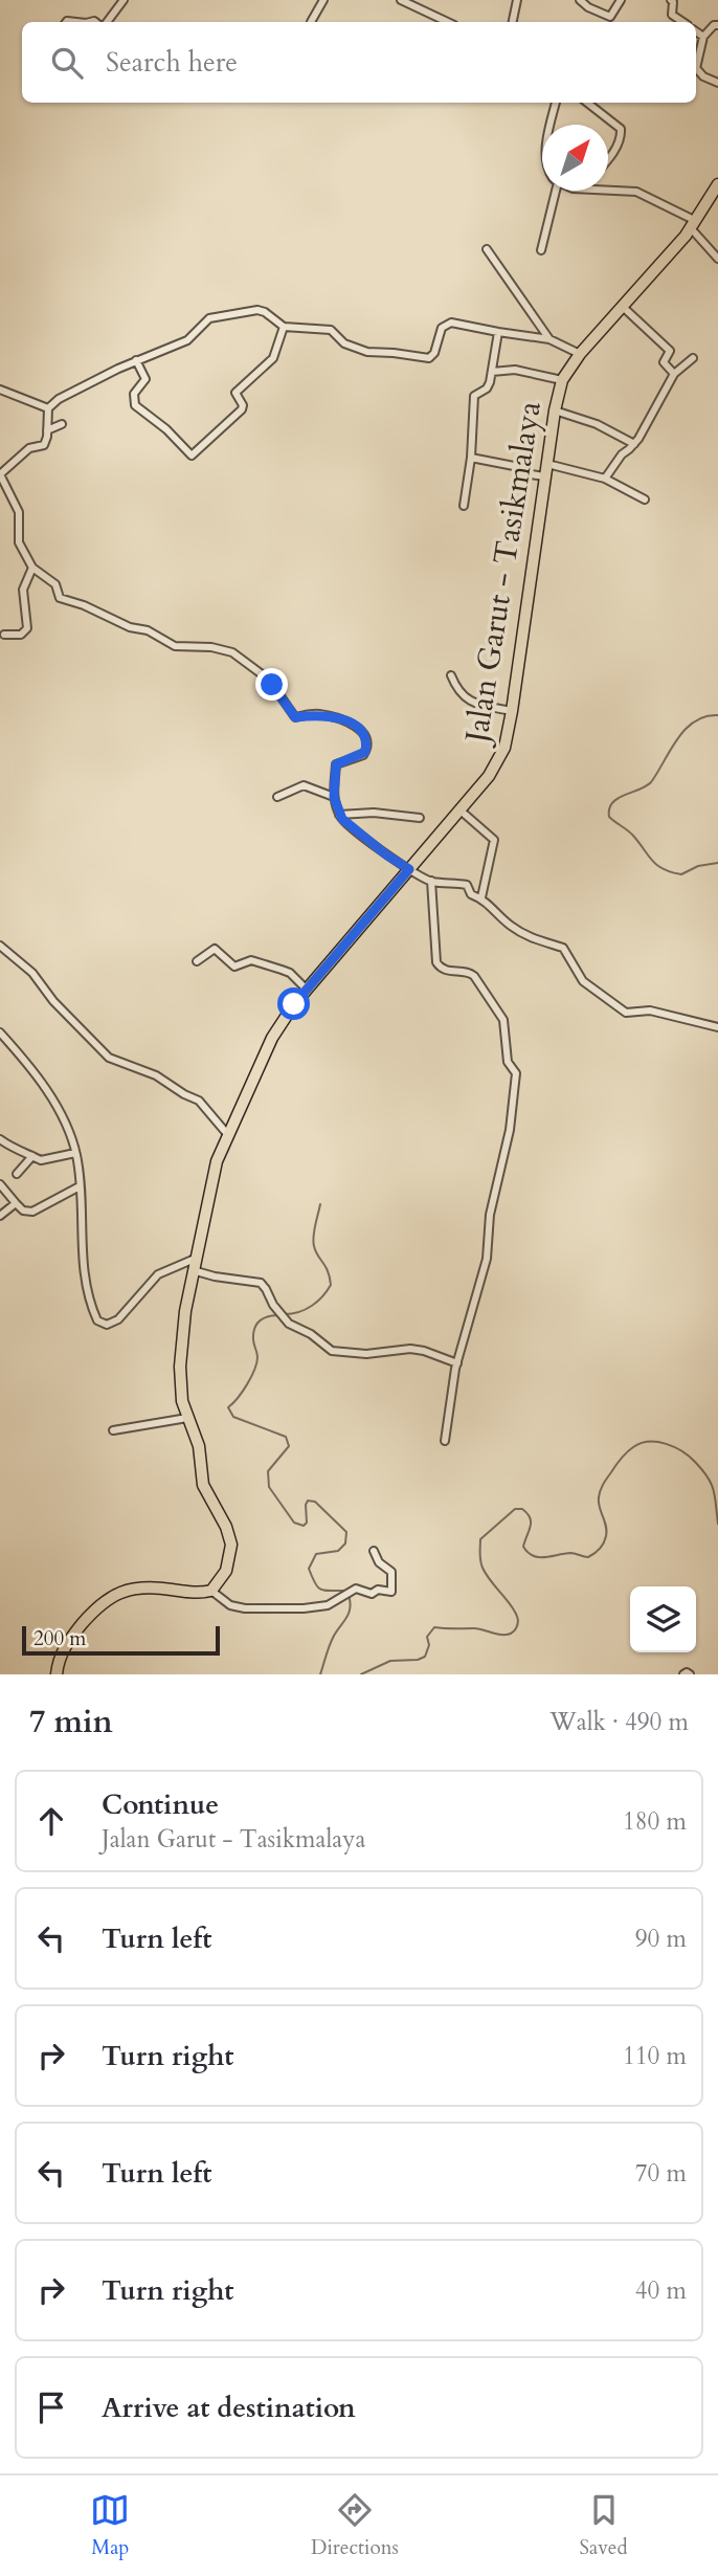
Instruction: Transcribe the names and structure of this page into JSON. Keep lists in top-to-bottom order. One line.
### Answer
{"streets":{"main road":["Jalan Garut - Tasikmalaya"]},"scale_bar":"200 m","north":"top right","page":{"search":"Search here","scale":"200 m","heading":["7 min","Walk · 490 m"],"list":[["Continue","Jalan Garut - Tasikmalaya","180 m"],["Turn left","90 m"],["Turn right","110 m"],["Turn left","70 m"],["Turn right","40 m"],"Arrive at destination"],"nav":["Map","Directions","Saved"]}}
